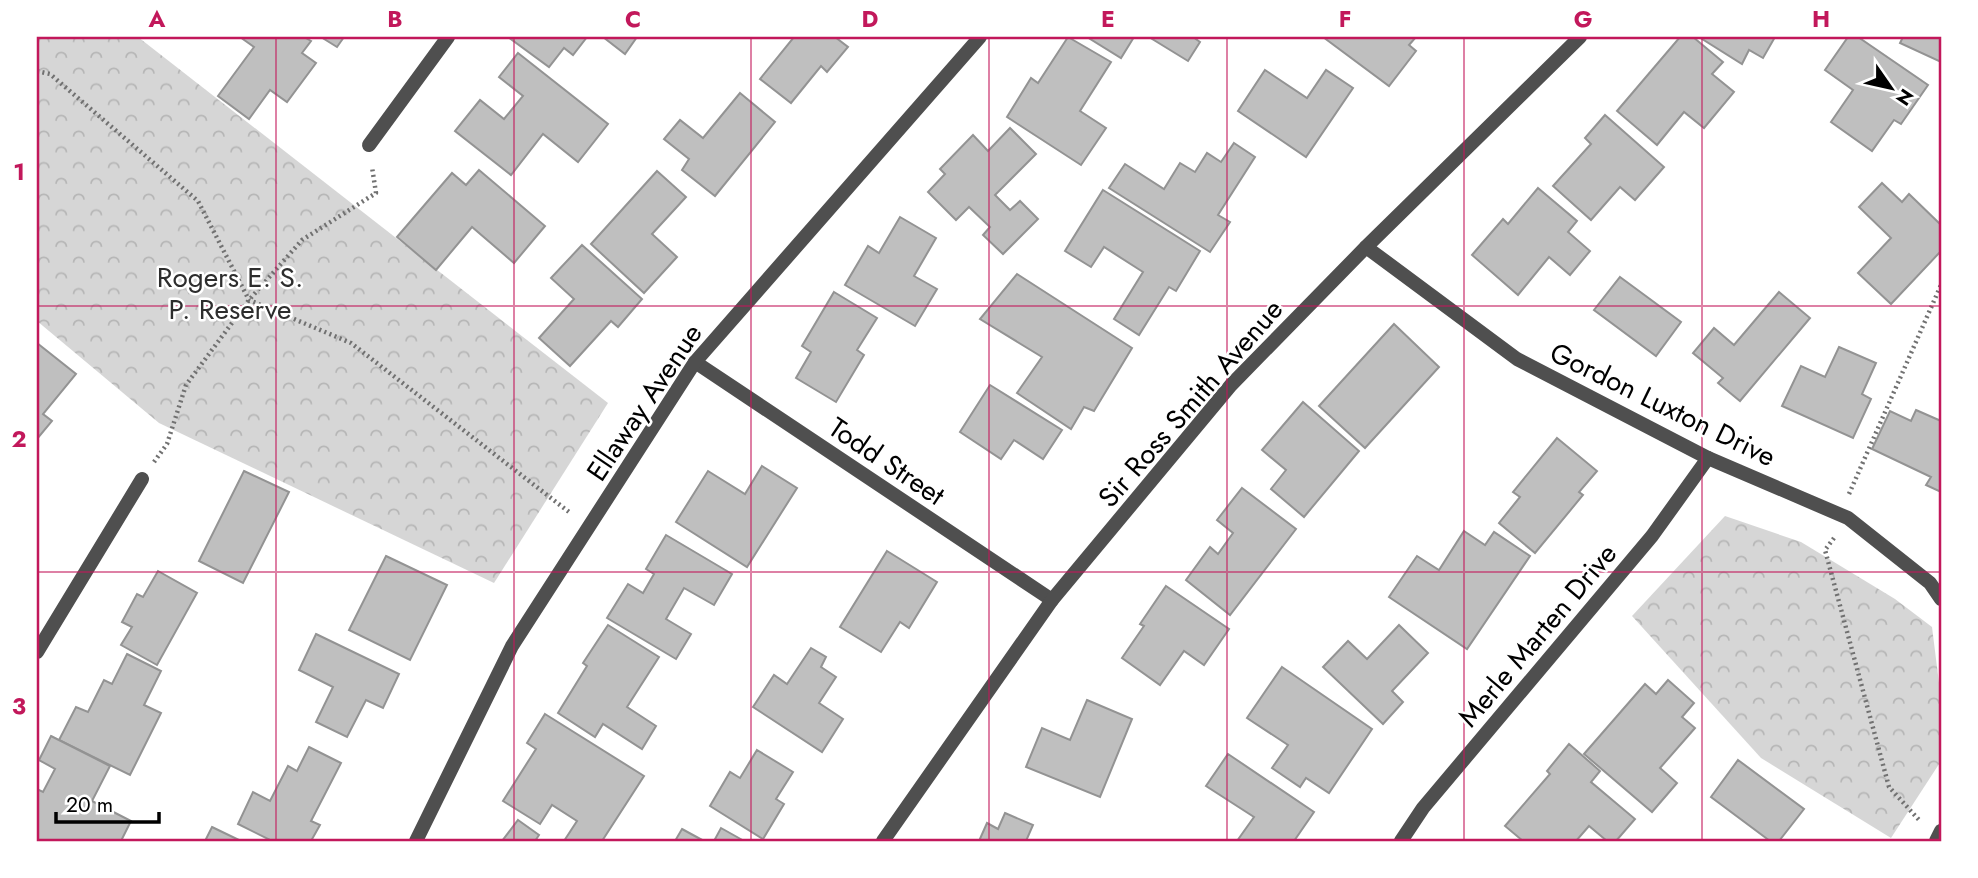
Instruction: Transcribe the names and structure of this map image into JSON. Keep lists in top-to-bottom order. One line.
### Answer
{"streets":{"street":["Ellaway Avenue","Sir Ross Smith Avenue","Gordon Luxton Drive","Todd Street","Merle Marten Drive"]},"crossings":[["Ellaway Avenue","Todd Street"],["Sir Ross Smith Avenue","Gordon Luxton Drive"],["Sir Ross Smith Avenue","Todd Street"],["Gordon Luxton Drive","Merle Marten Drive"]],"parks":["Rogers E. S. P. Reserve"],"scale_bar":"20 m","north":"bottom right","grid":{"columns":["A","B","C","D","E","F","G","H"],"rows":["1","2","3"]}}
